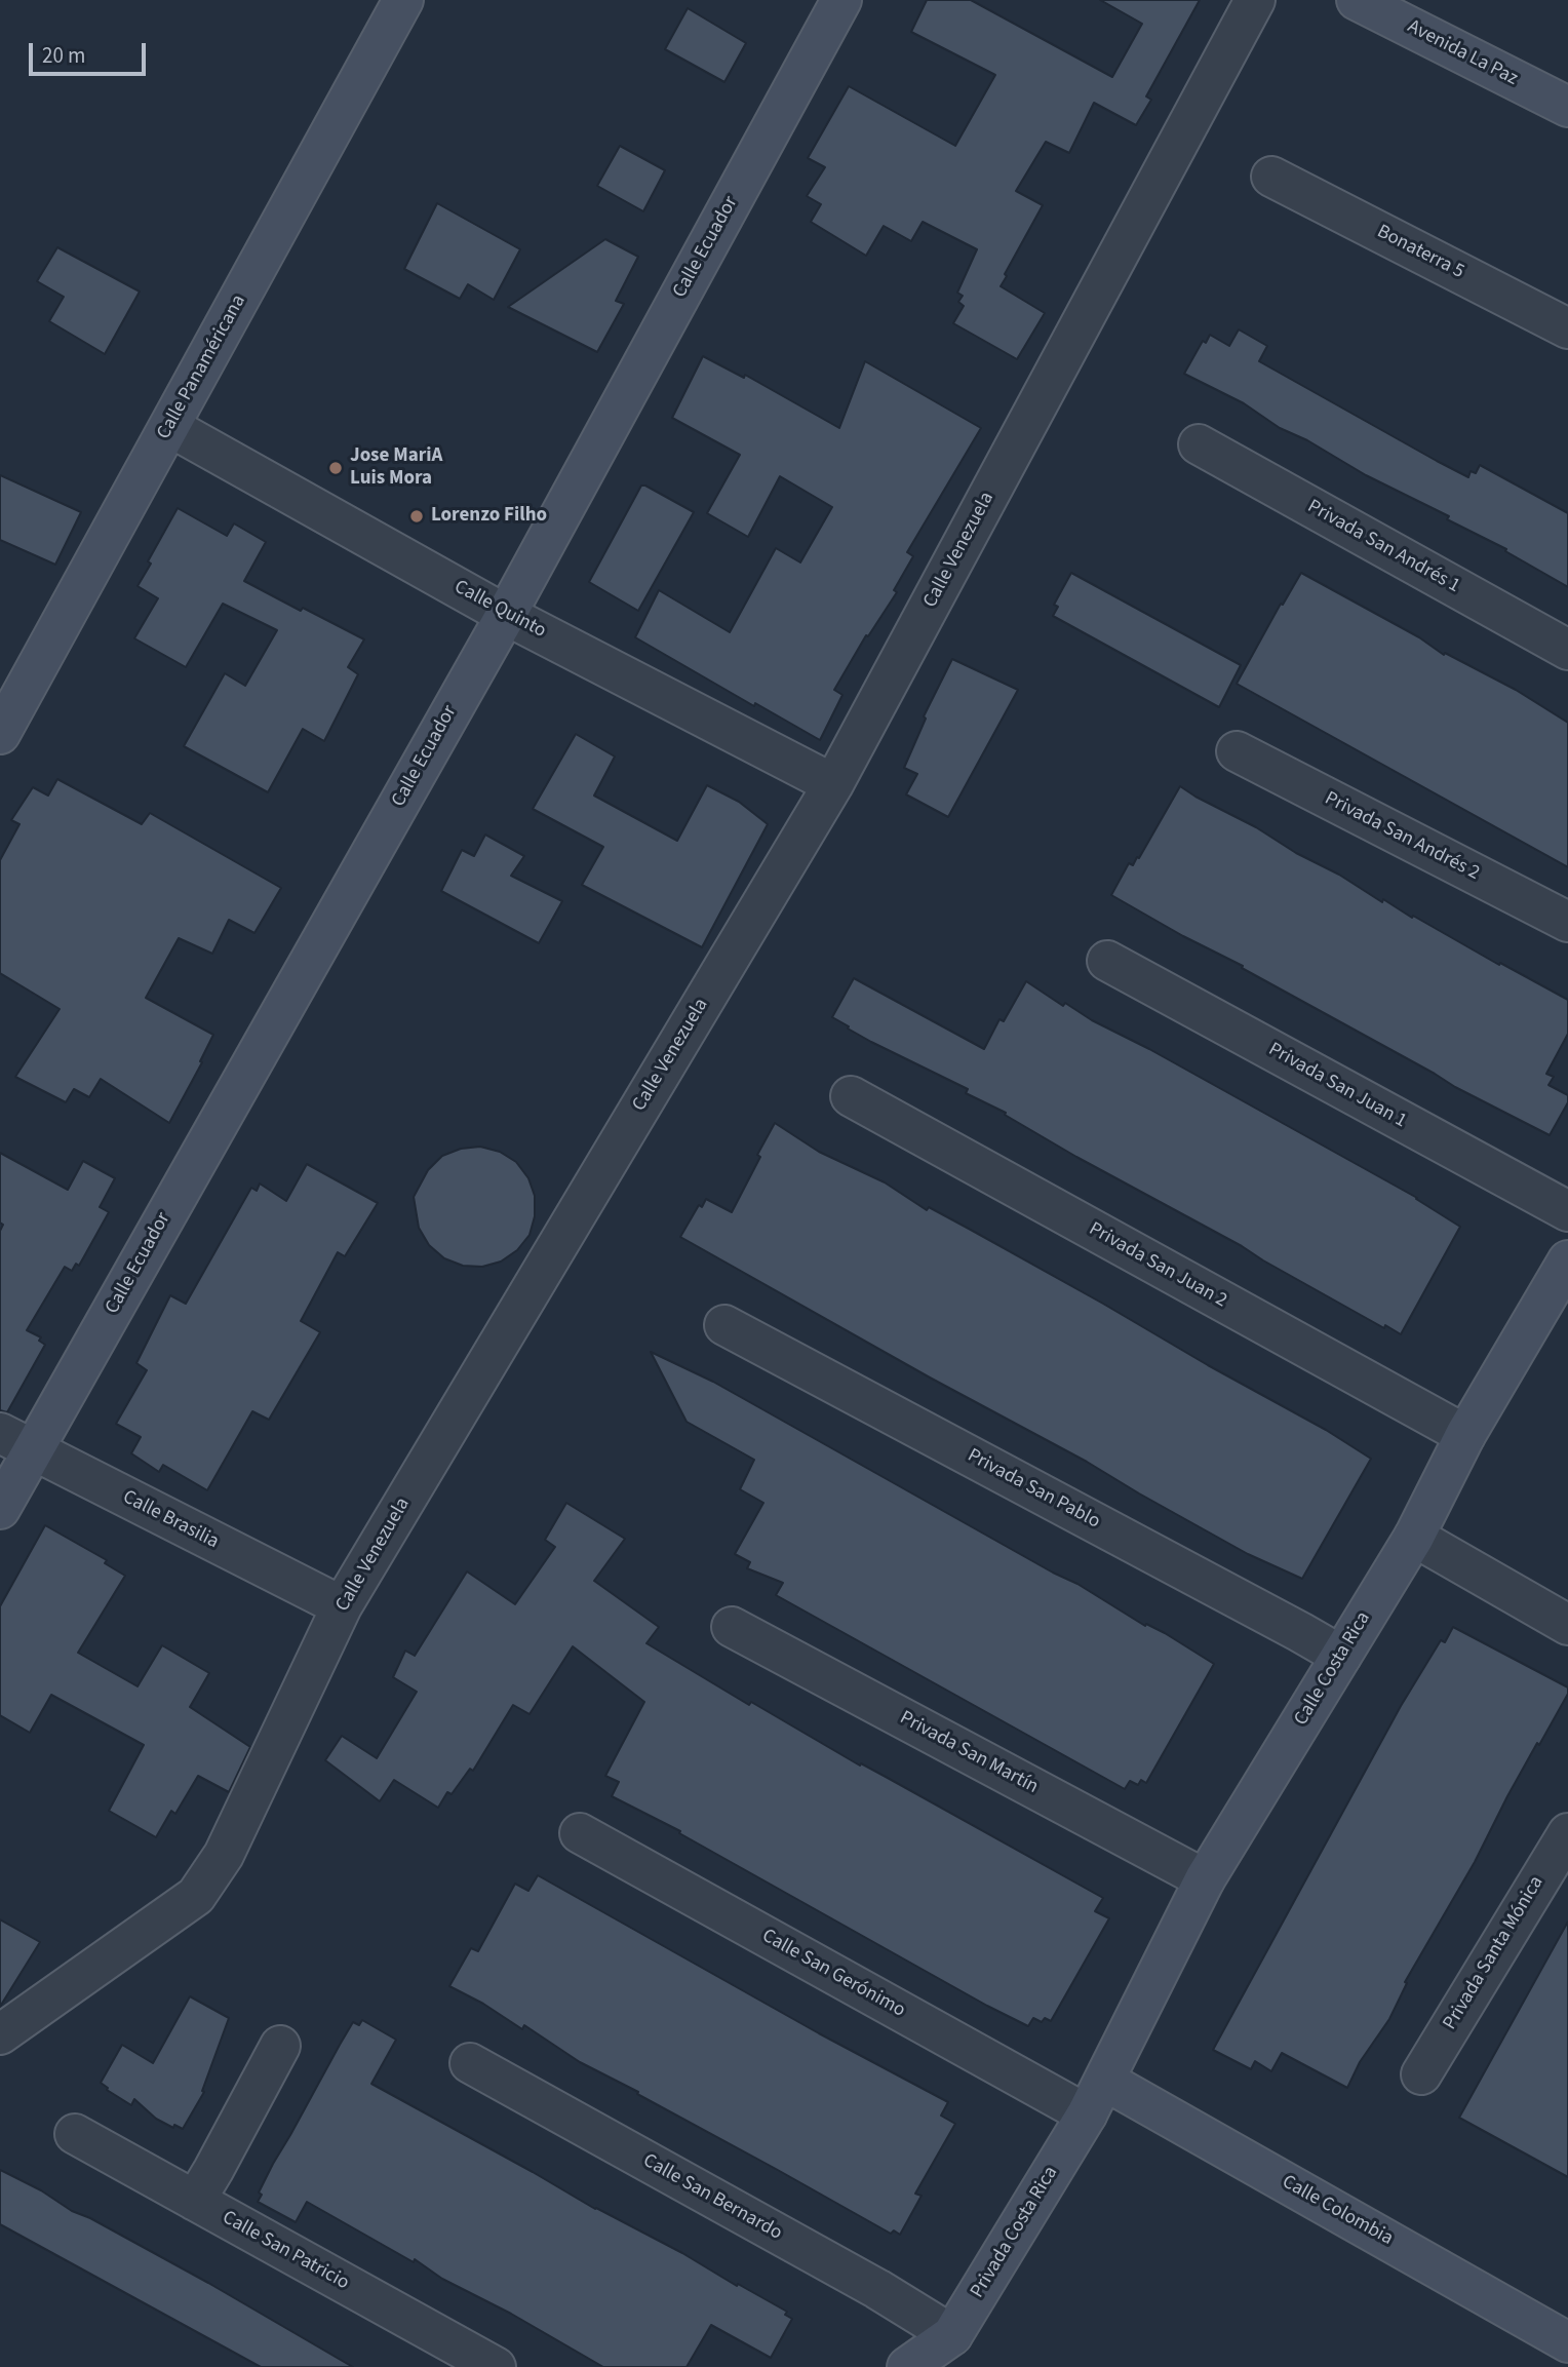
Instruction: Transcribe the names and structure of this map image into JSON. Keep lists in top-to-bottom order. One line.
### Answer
{"streets":{"street":["Avenida La Paz","Calle Ecuador","Bonaterra 5","Calle Panaméricana","Privada San Andrés 1","Calle Venezuela","Calle Quinto","Privada San Andrés 2","Privada San Juan 1","Privada San Juan 2","Privada San Pablo","Calle Brasilia","Calle Costa Rica","Privada San Martín","Privada Santa Mónica","Calle San Gerónimo","Calle San Bernardo","Calle Colombia","Privada Costa Rica","Calle San Patricio"]},"crossings":[["Calle Ecuador","Calle Quinto"],["Calle Ecuador","Calle Brasilia"],["Calle Panaméricana","Calle Quinto"],["Calle Venezuela","Calle Quinto"],["Calle Venezuela","Calle Brasilia"],["Privada San Juan 2","Calle Costa Rica"],["Privada San Pablo","Calle Costa Rica"],["Calle Costa Rica","Privada San Martín"],["Calle Costa Rica","Calle Colombia"],["Calle Costa Rica","Privada Costa Rica"],["Calle San Gerónimo","Privada Costa Rica"],["Calle San Bernardo","Privada Costa Rica"],["Calle Colombia","Privada Costa Rica"]],"places":["Jose MariA Luis Mora","Lorenzo Filho"],"scale_bar":"20 m"}
